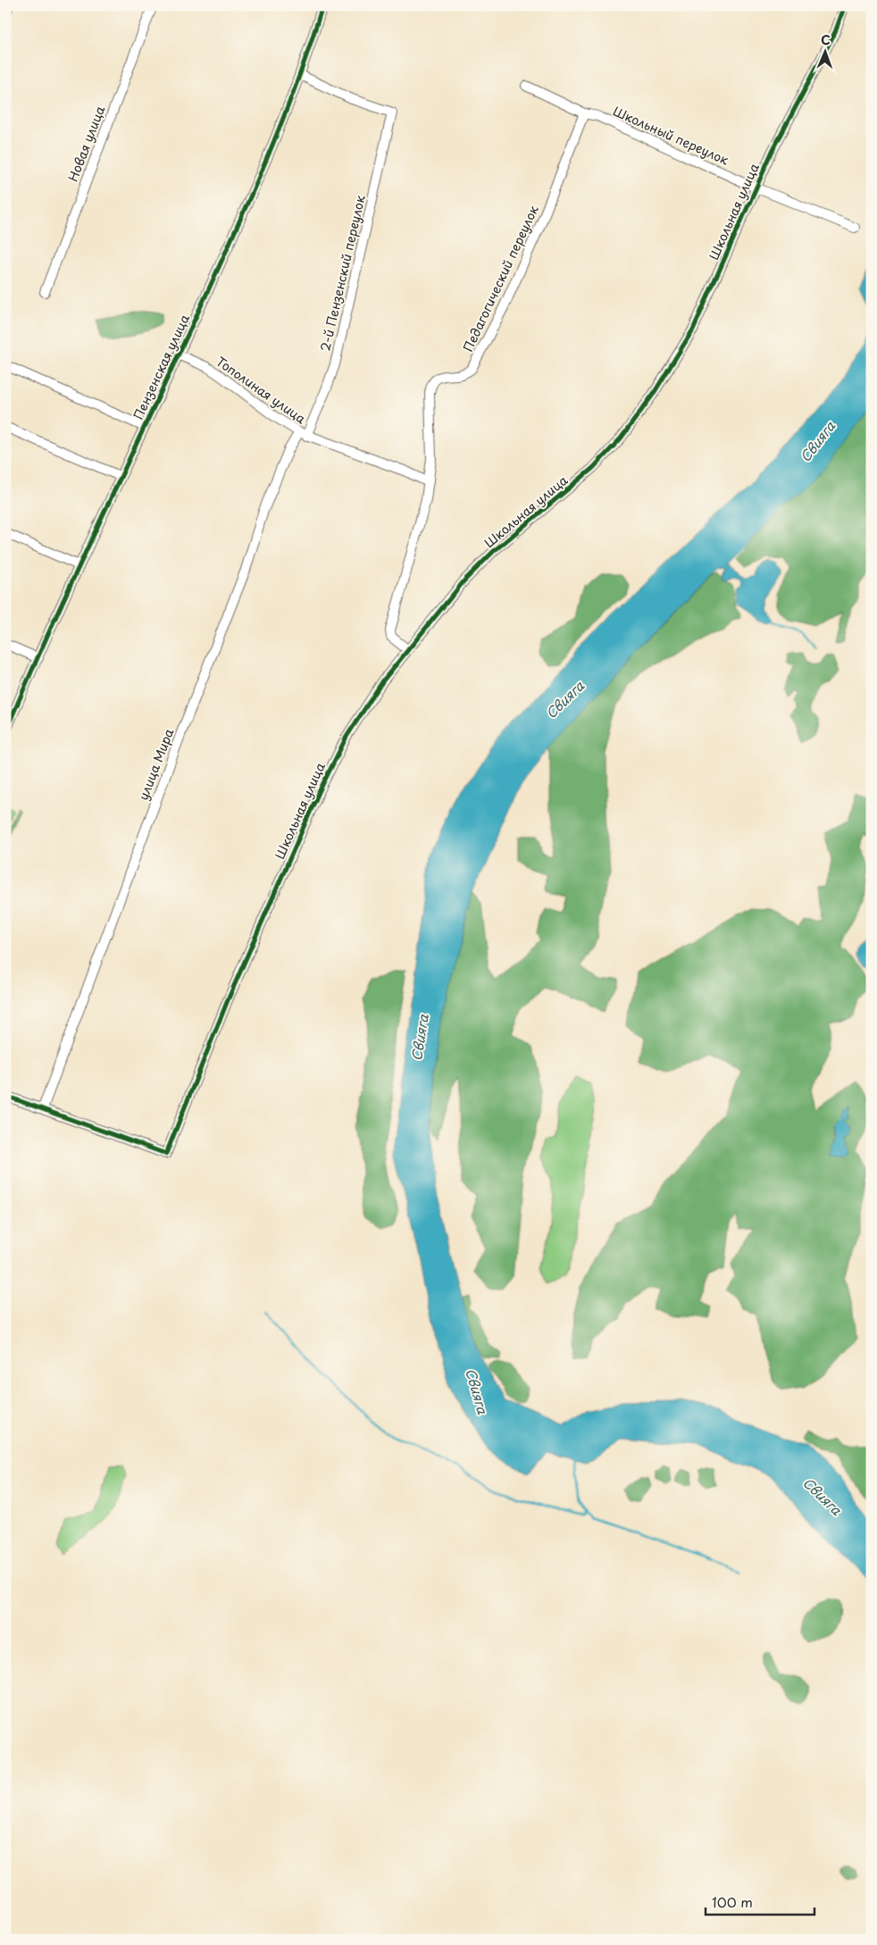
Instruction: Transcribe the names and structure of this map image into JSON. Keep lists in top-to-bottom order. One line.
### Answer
{"streets":{"street":["Школьный переулок","Новая улица","Школьная улица","2-й Пензенский переулок","Педагогический переулок","Пензенская улица","Тополиная улица","улица Мира"]},"crossings":[["Школьный переулок","Школьная улица"],["Школьный переулок","Педагогический переулок"],["Школьная улица","улица Мира"],["2-й Пензенский переулок","Пензенская улица"],["2-й Пензенский переулок","Тополиная улица"],["2-й Пензенский переулок","улица Мира"],["Педагогический переулок","Тополиная улица"],["Пензенская улица","Тополиная улица"],["Тополиная улица","улица Мира"]],"water":["Свияга"],"scale_bar":"100 m","north":"top"}
